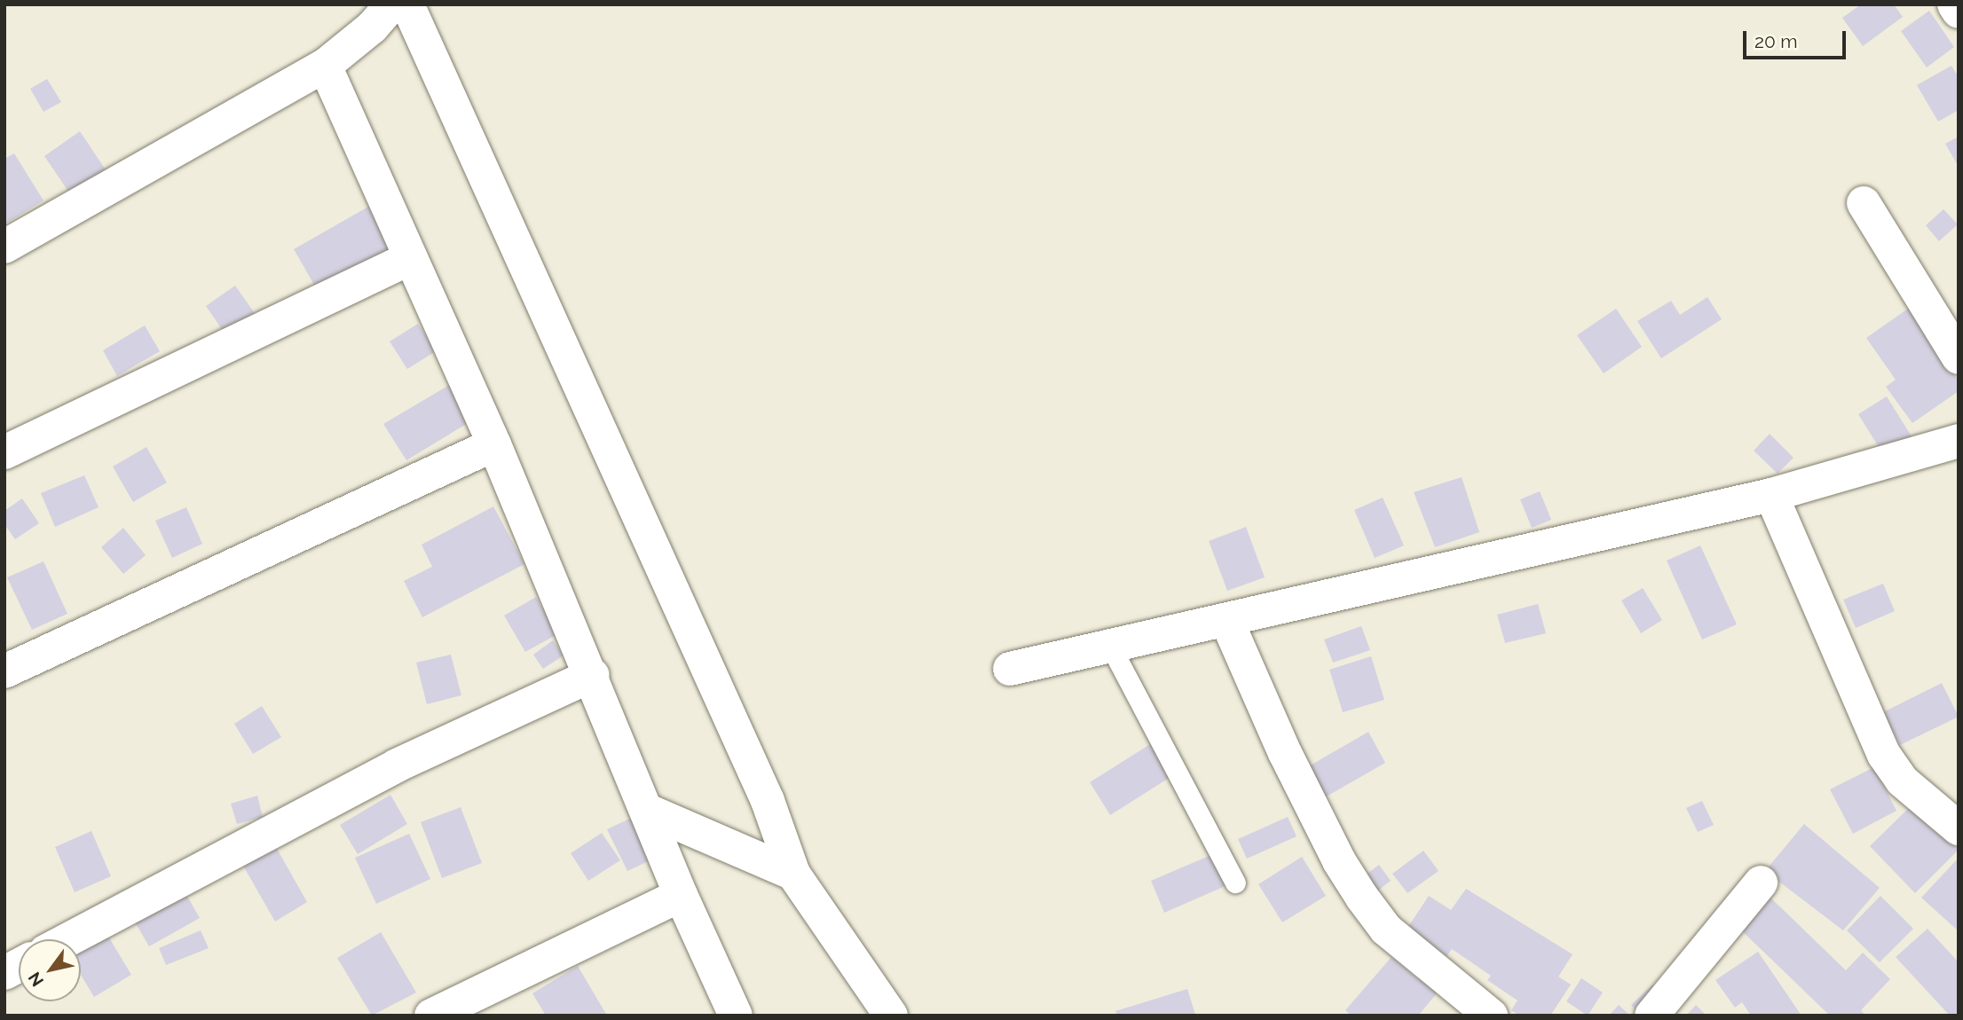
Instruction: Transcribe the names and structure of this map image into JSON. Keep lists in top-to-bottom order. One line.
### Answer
{"scale_bar":"20 m","north":"bottom left"}
